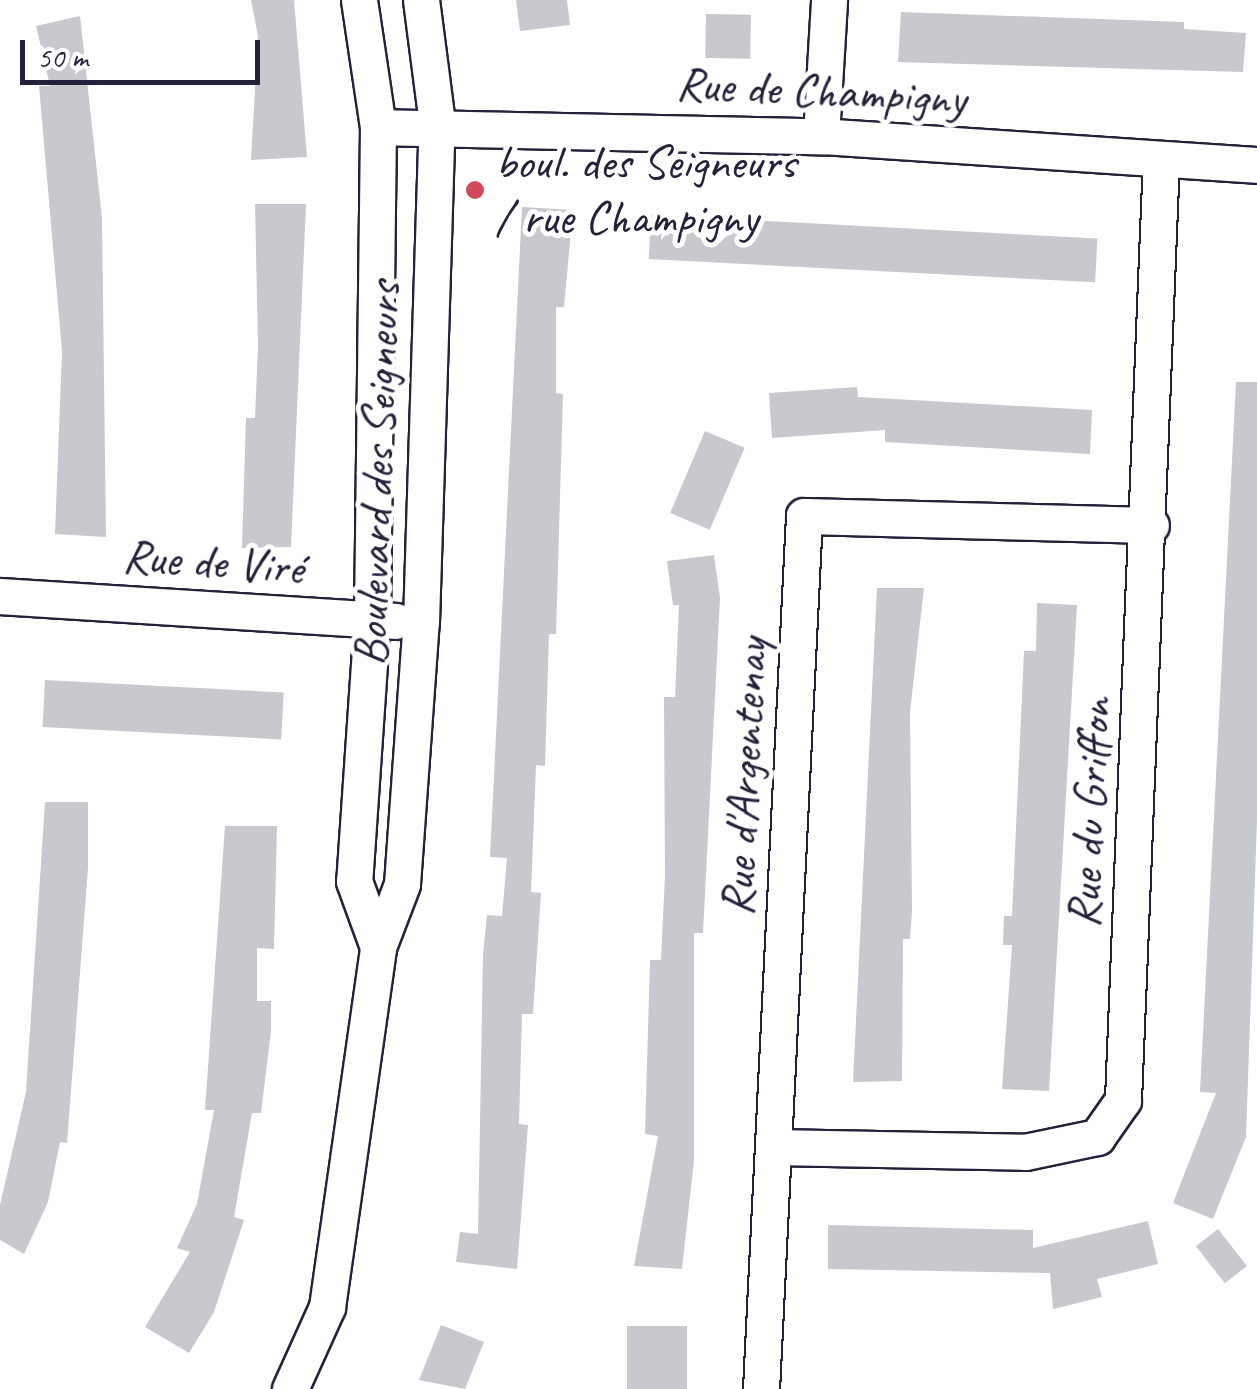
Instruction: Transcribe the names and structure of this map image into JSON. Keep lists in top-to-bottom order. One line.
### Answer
{"streets":{"street":["Rue de Champigny","Boulevard des Seigneurs","Rue de Viré","Rue d'Argentenay","Rue du Griffon"]},"crossings":[["Rue de Champigny","Boulevard des Seigneurs"],["Rue de Champigny","Rue du Griffon"],["Boulevard des Seigneurs","Rue de Viré"],["Rue d'Argentenay","Rue du Griffon"]],"places":["boul. des Seigneurs / rue Champigny"],"scale_bar":"50 m"}
